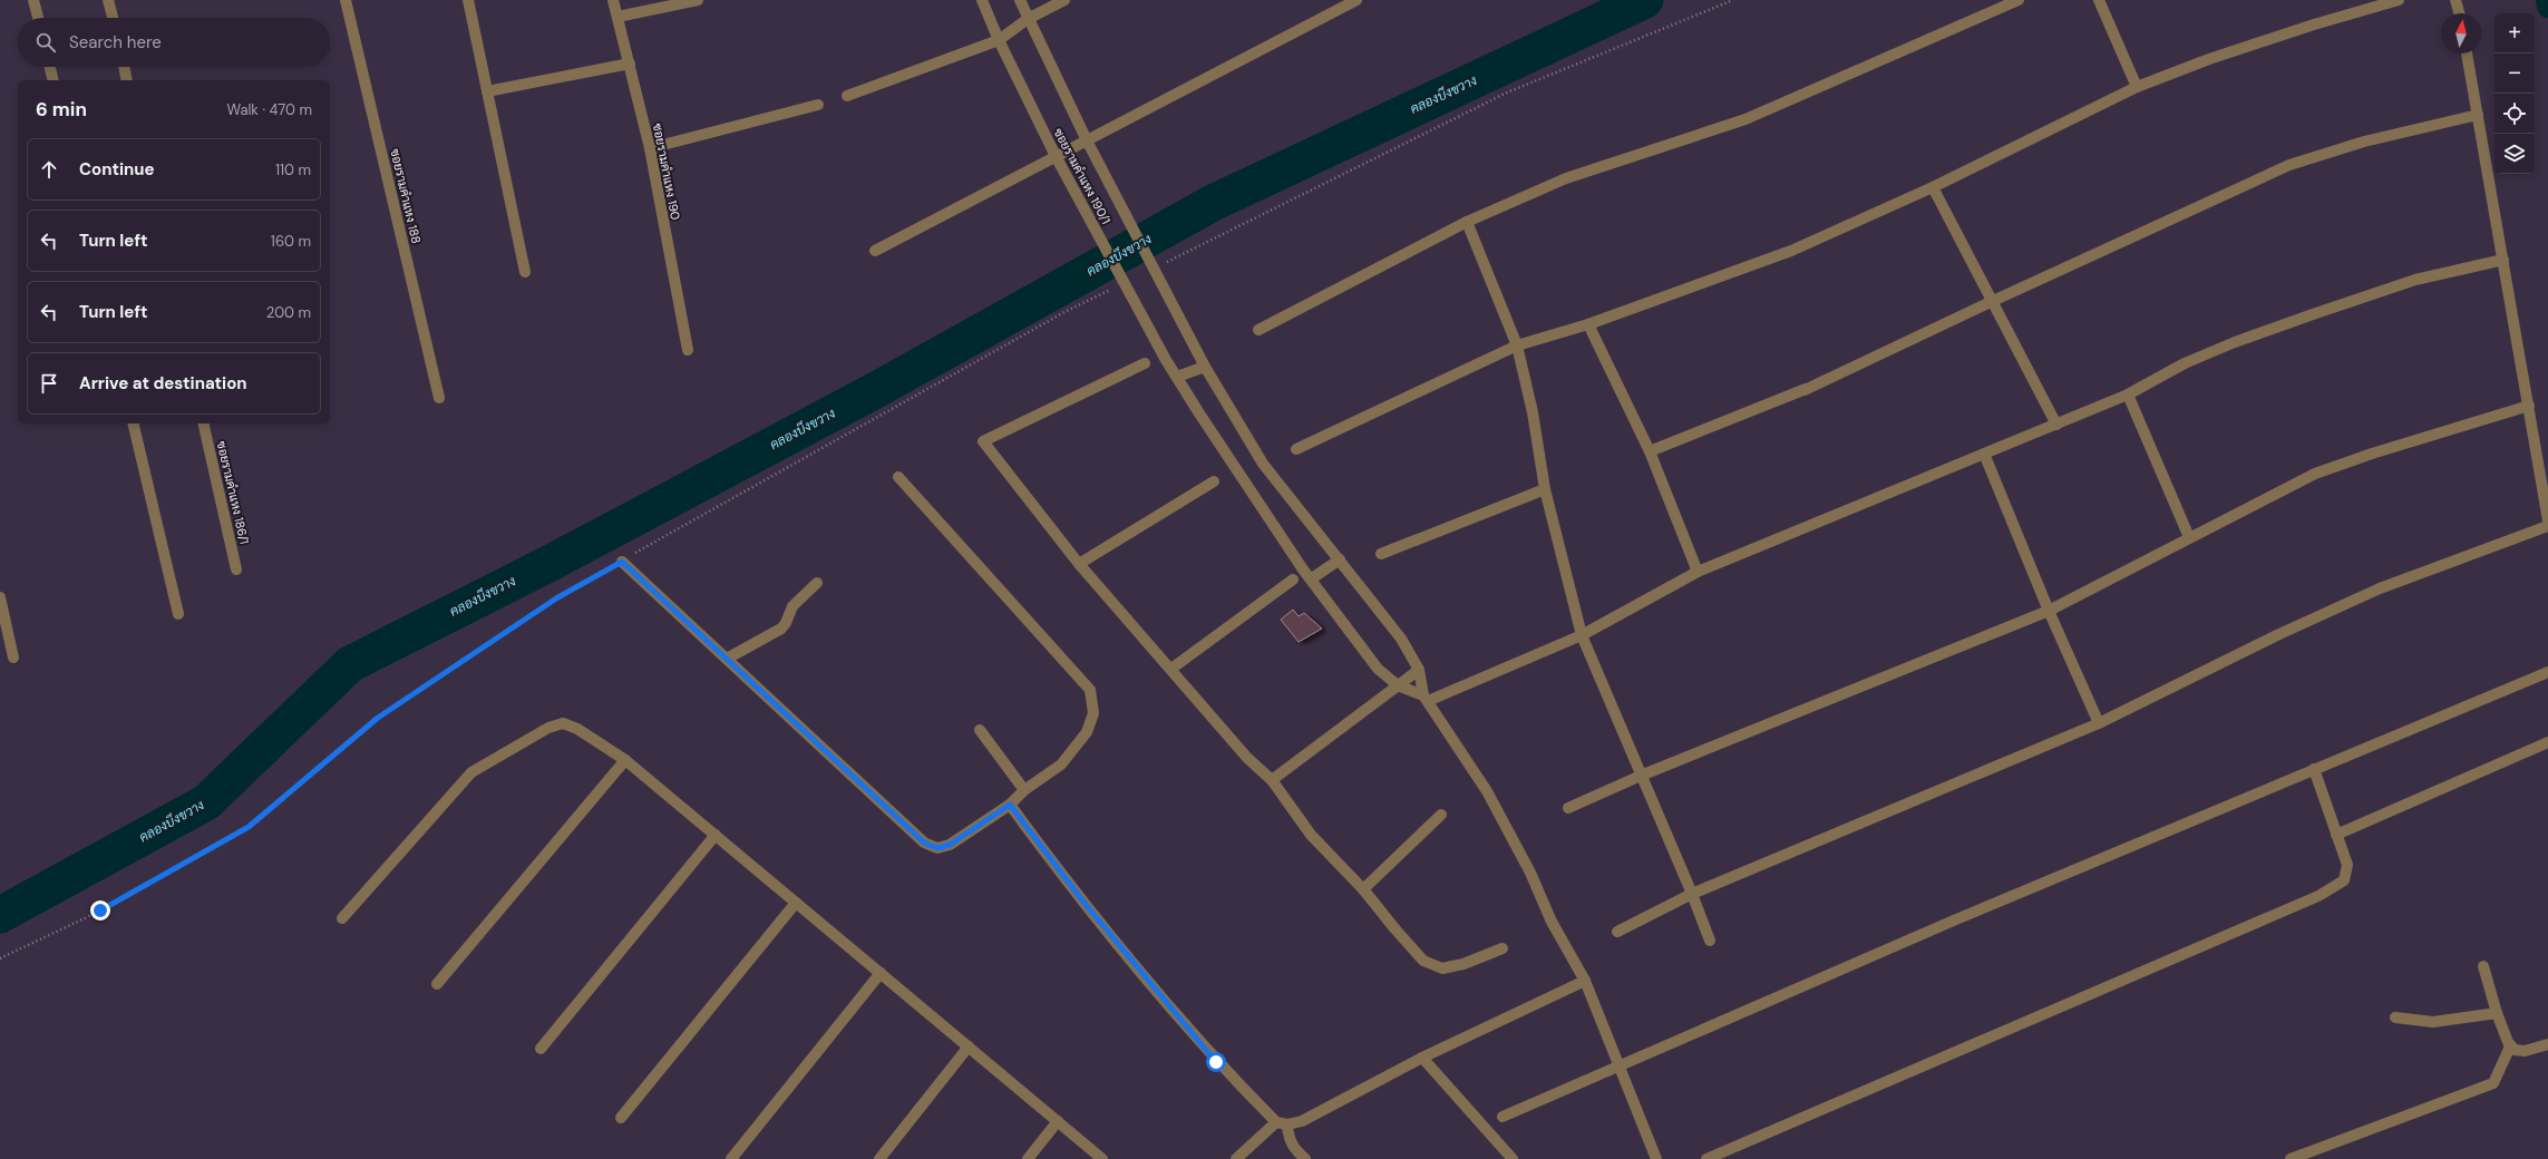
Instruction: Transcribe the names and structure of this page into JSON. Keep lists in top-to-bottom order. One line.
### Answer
{"streets":{"street":["ซอยรามคำแหง 190","ซอยรามคำแหง 190/1","ซอยรามคำแหง 188","ซอยรามคำแหง 186/1"]},"water":["คลองบึงขวาง"],"north":"top","page":{"map_buttons":["+","−"],"search":"Search here","heading":["6 min","Walk · 470 m"],"list":[["Continue","110 m"],["Turn left","160 m"],["Turn left","200 m"],"Arrive at destination"]}}
